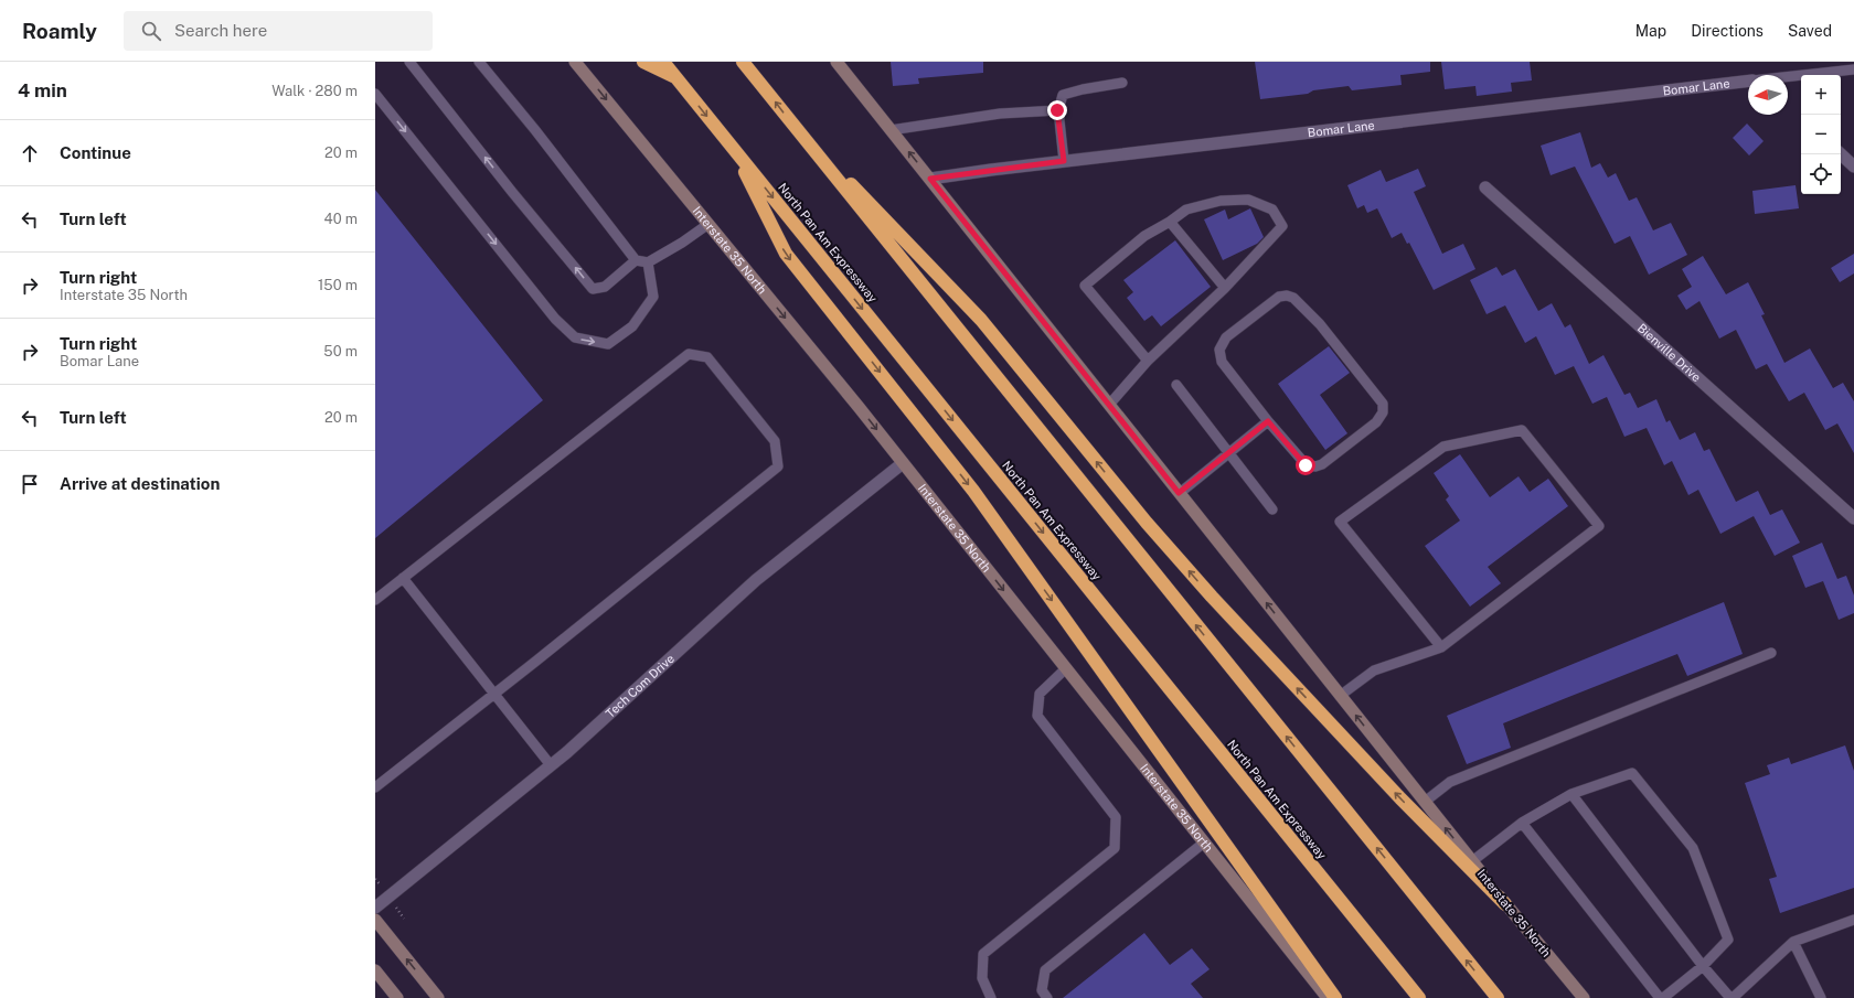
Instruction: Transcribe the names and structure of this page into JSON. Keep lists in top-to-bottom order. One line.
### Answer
{"streets":{"highway":["North Pan Am Expressway"],"main road":["Interstate 35 North"],"street":["Bomar Lane","Bienville Drive","Tech Com Drive"]},"crossings":[["Bomar Lane","Interstate 35 North"],["Interstate 35 North","Tech Com Drive"]],"north":"left","page":{"header":"Roamly","search":"Search here","nav":["Map","Directions","Saved"],"heading":["4 min","Walk · 280 m"],"map_buttons":["+","−"],"list":[["Continue","20 m"],["Turn left","40 m"],["Turn right","Interstate 35 North","150 m"],["Turn right","Bomar Lane","50 m"],["Turn left","20 m"],"Arrive at destination"]}}
